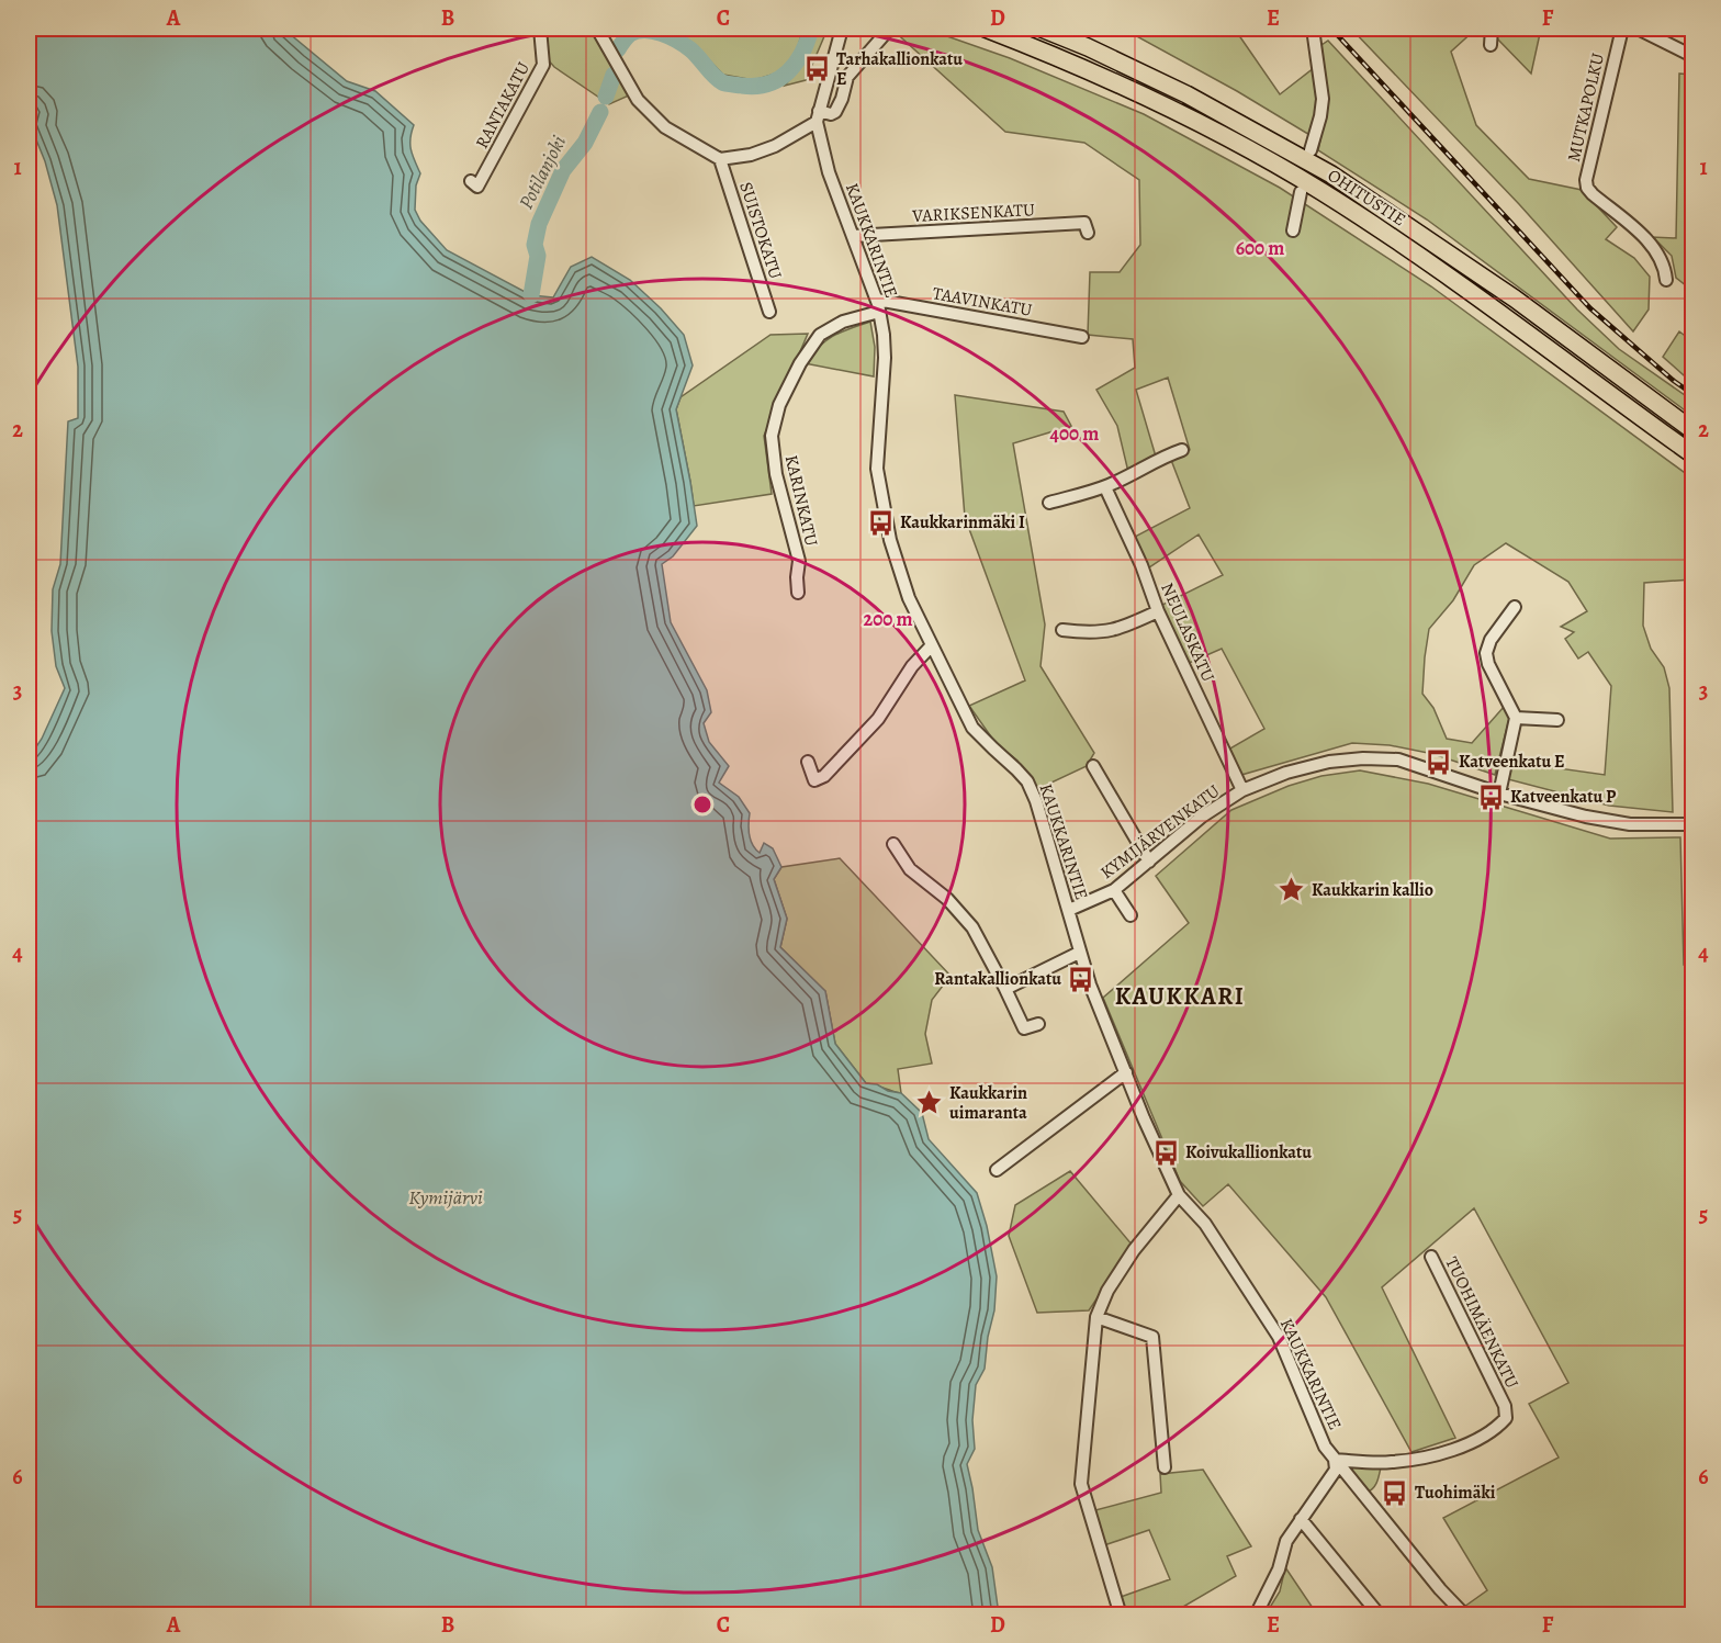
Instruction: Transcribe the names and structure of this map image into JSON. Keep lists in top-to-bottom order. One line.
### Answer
{"streets":{"highway":["OHITUSTIE"],"street":["RANTAKATU","MUTKAPOLKU","VARIKSENKATU","SUISTOKATU","KAUKKARINTIE","TAAVINKATU","KARINKATU","NEULASKATU","KYMIJÄRVENKATU","TUOHIMÄENKATU"]},"crossings":[["VARIKSENKATU","KAUKKARINTIE"],["KAUKKARINTIE","TAAVINKATU"],["KAUKKARINTIE","KARINKATU"],["KAUKKARINTIE","KYMIJÄRVENKATU"],["KAUKKARINTIE","TUOHIMÄENKATU"],["TAAVINKATU","KARINKATU"],["NEULASKATU","KYMIJÄRVENKATU"]],"districts":["KAUKKARI"],"water":["Potilanjoki","Kymijärvi"],"places":{"bus stop":["Tarhakallionkatu E","Kaukkarinmäki I","Katveenkatu E","Katveenkatu P","Rantakallionkatu","Koivukallionkatu","Tuohimäki"],"place":["Kaukkarin kallio","Kaukkarin uimaranta"]},"grid":{"columns":["A","B","C","D","E","F"],"rows":["1","2","3","4","5","6"]},"rings":["600 m","400 m","200 m"]}
